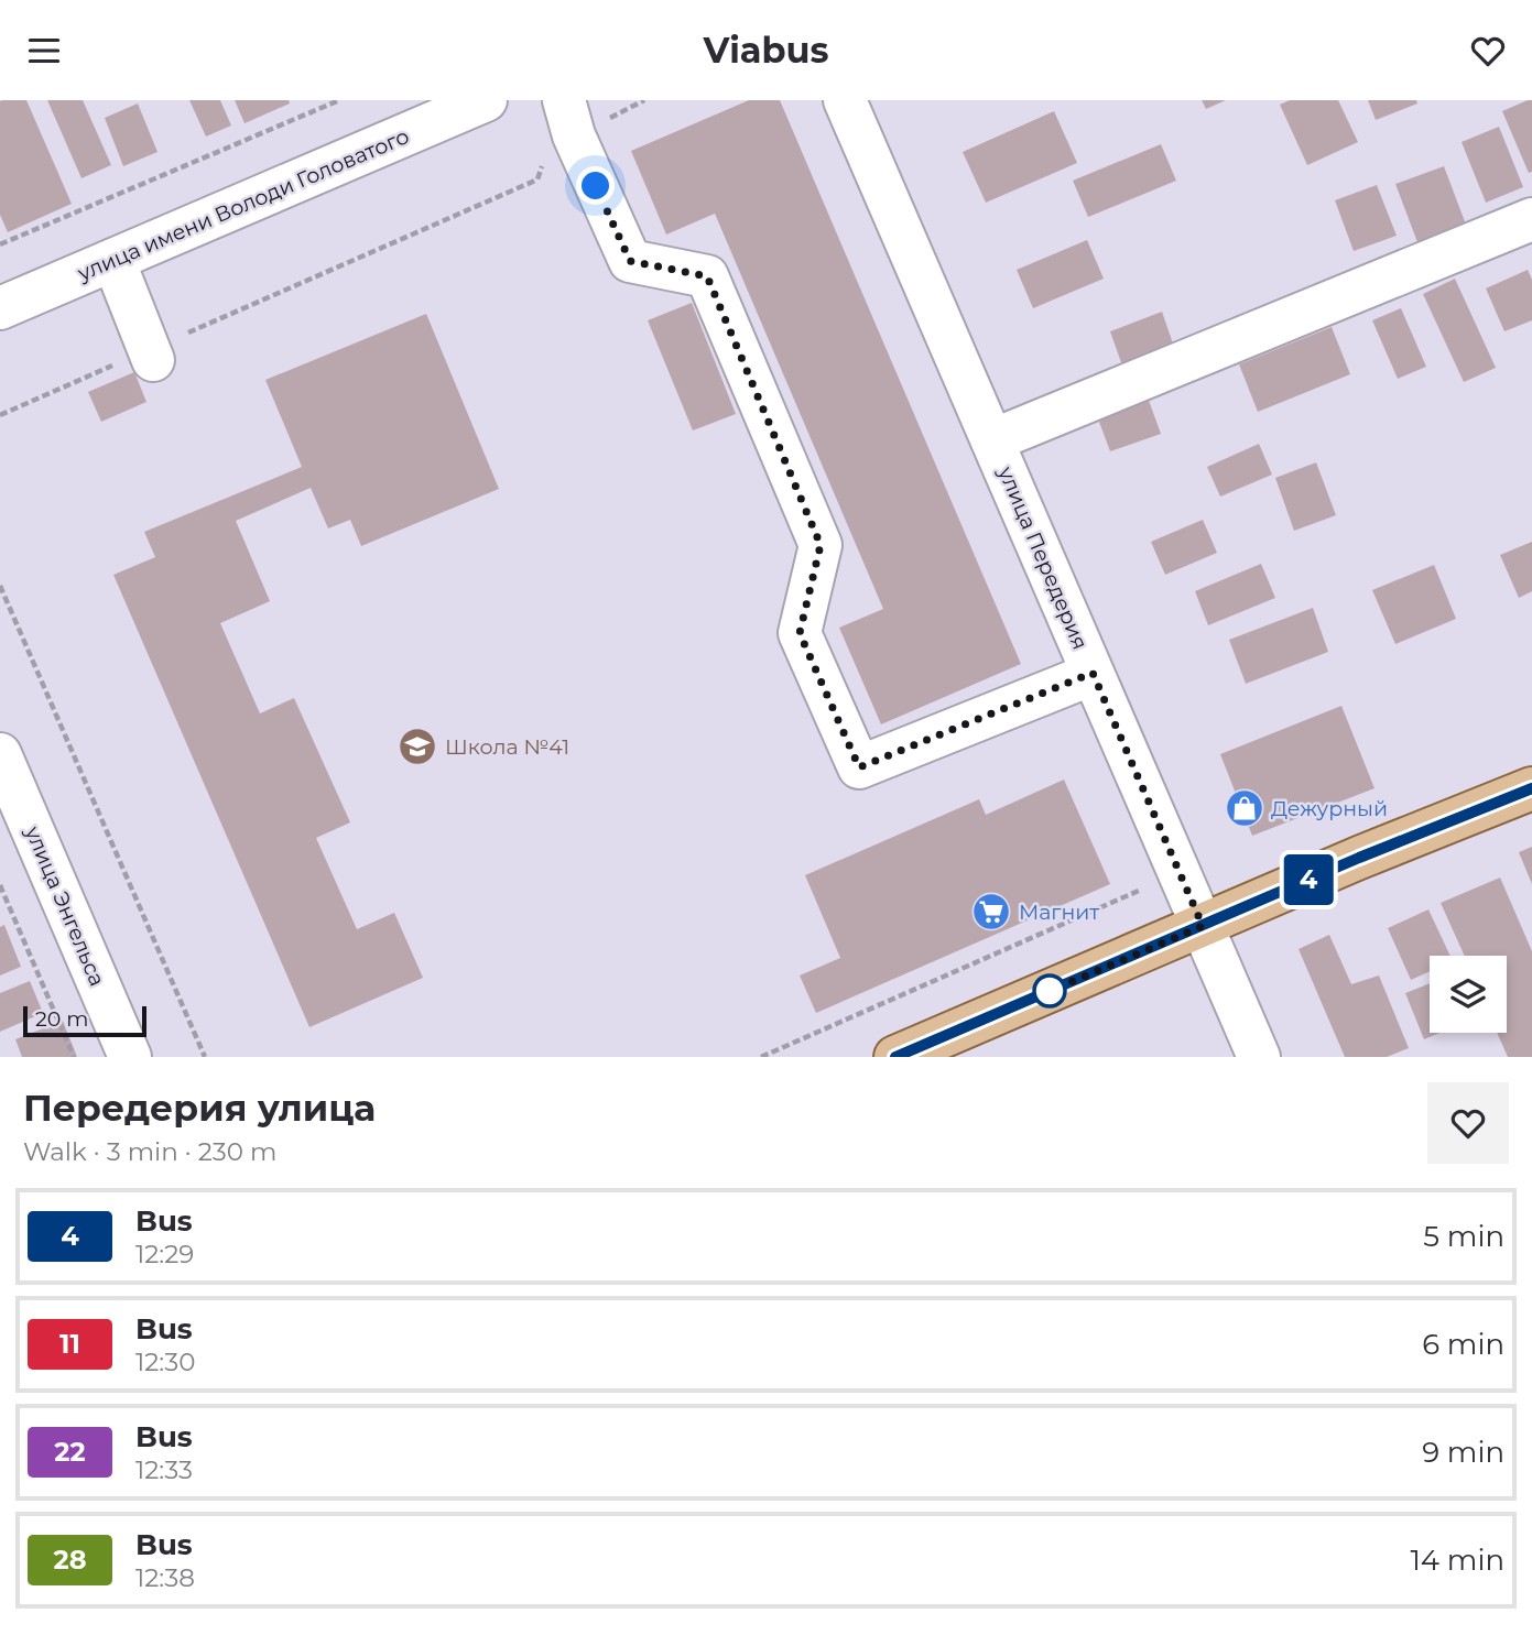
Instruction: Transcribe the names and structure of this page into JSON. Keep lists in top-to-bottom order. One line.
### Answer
{"streets":{"street":["улица имени Володи Головатого","улица Передерия","улица Энгельса"]},"places":{"school or university":["Школа №41"],"shop":["Дежурный"],"supermarket":["Магнит"]},"lines":["bus line 4"],"scale_bar":"20 m","page":{"header":"Viabus","on_map":"4","scale":"20 m","heading":["Передерия улица","Walk · 3 min · 230 m"],"list":[{"mark":"4","name":"Bus","note":"12:29","value":"5 min"},{"mark":"11","name":"Bus","note":"12:30","value":"6 min"},{"mark":"22","name":"Bus","note":"12:33","value":"9 min"},{"mark":"28","name":"Bus","note":"12:38","value":"14 min"}]}}
